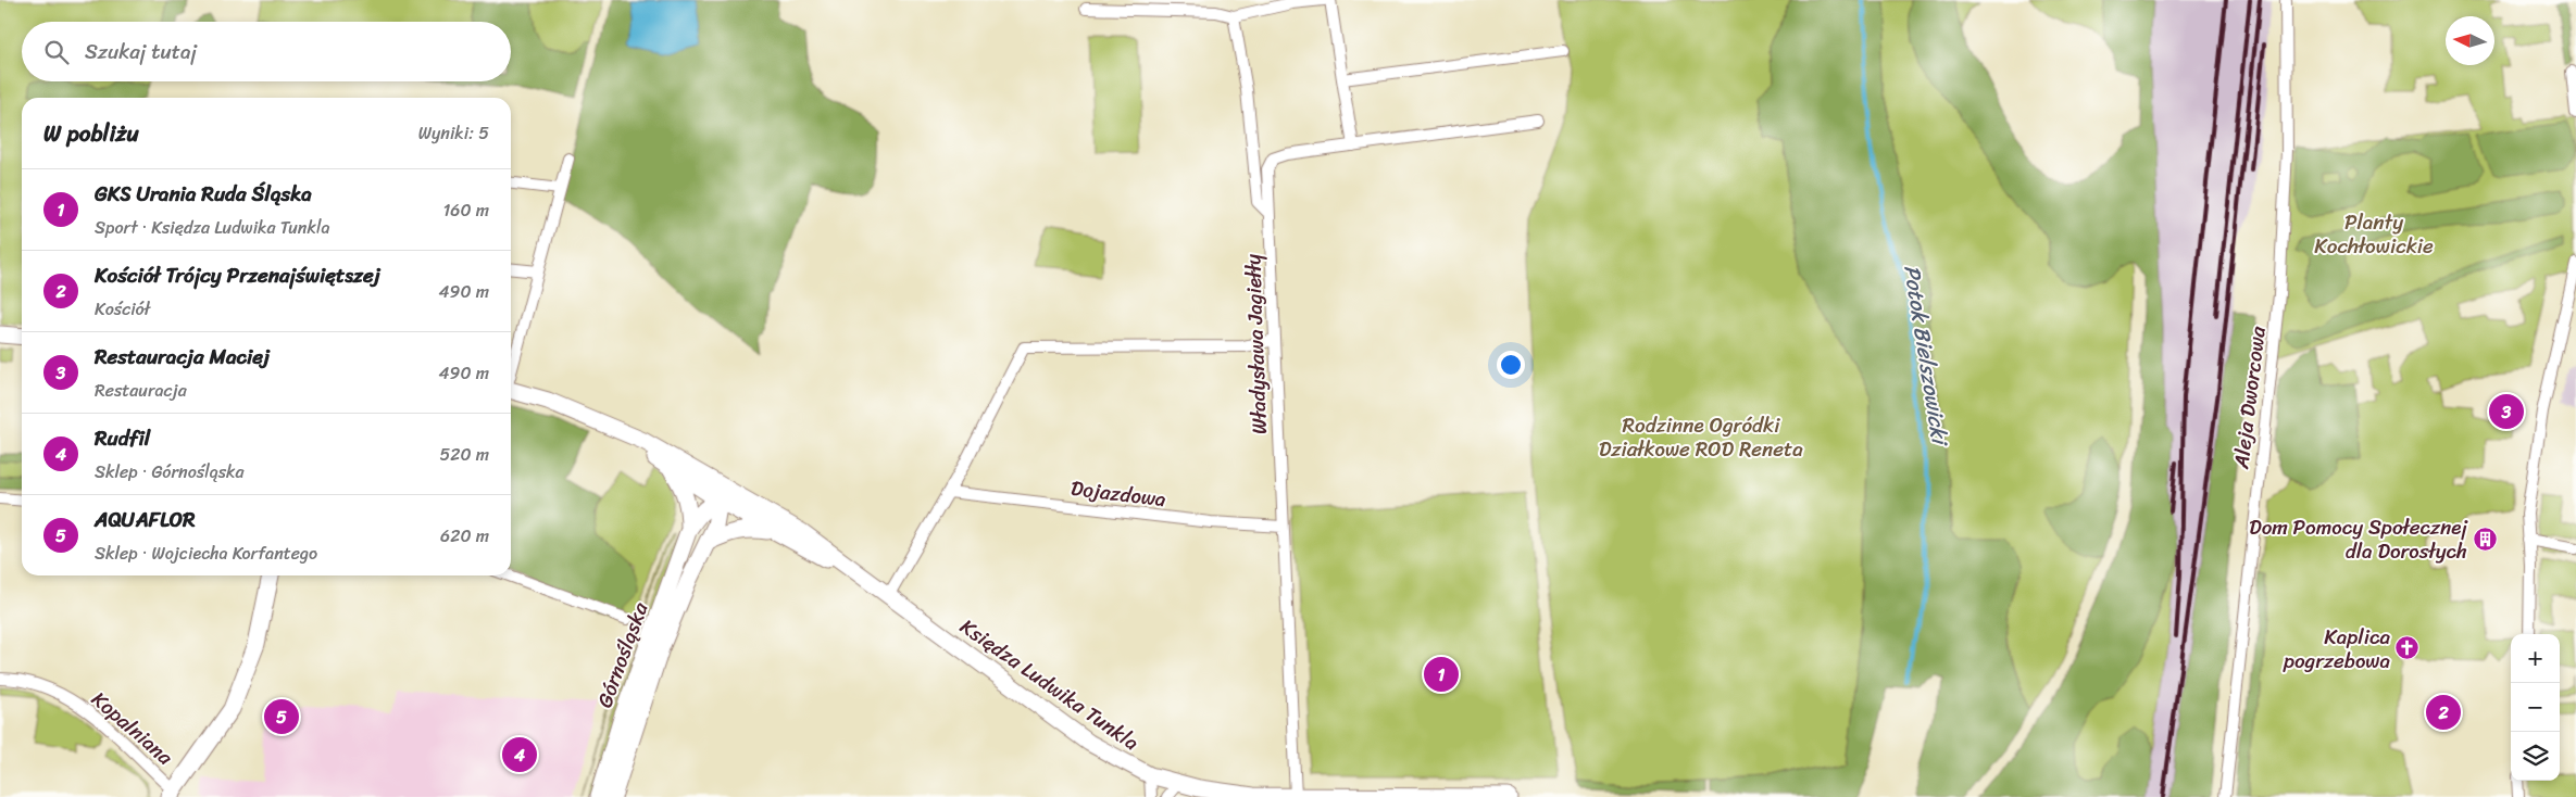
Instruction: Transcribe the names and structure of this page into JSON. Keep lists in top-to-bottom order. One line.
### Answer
{"streets":{"street":["Władysława Jagiełły","Aleja Dworcowa","Dojazdowa","Górnośląska","Księdza Ludwika Tunkla","Kopalniana"]},"crossings":[["Władysława Jagiełły","Dojazdowa"],["Władysława Jagiełły","Księdza Ludwika Tunkla"],["Górnośląska","Księdza Ludwika Tunkla"]],"water":["Potok Bielszowicki"],"parks":["Planty Kochłowickie","Rodzinne Ogródki Działkowe ROD Reneta"],"places":{"building":["Dom Pomocy Społecznej dla Dorosłych"],"church":["Kaplica pogrzebowa"]},"north":"left","page":{"search":"Szukaj tutaj","heading":["W pobliżu","Wyniki: 5"],"list":[{"mark":"1","name":"GKS Urania Ruda Śląska","note":"Sport · Księdza Ludwika Tunkla","value":"160 m"},{"mark":"2","name":"Kościół Trójcy Przenajświętszej","note":"Kościół","value":"490 m"},{"mark":"3","name":"Restauracja Maciej","note":"Restauracja","value":"490 m"},{"mark":"4","name":"Rudfil","note":"Sklep · Górnośląska","value":"520 m"},{"mark":"5","name":"AQUAFLOR","note":"Sklep · Wojciecha Korfantego","value":"620 m"}],"pins":["3","1","2","5","4"],"map_buttons":["+","−"]}}
